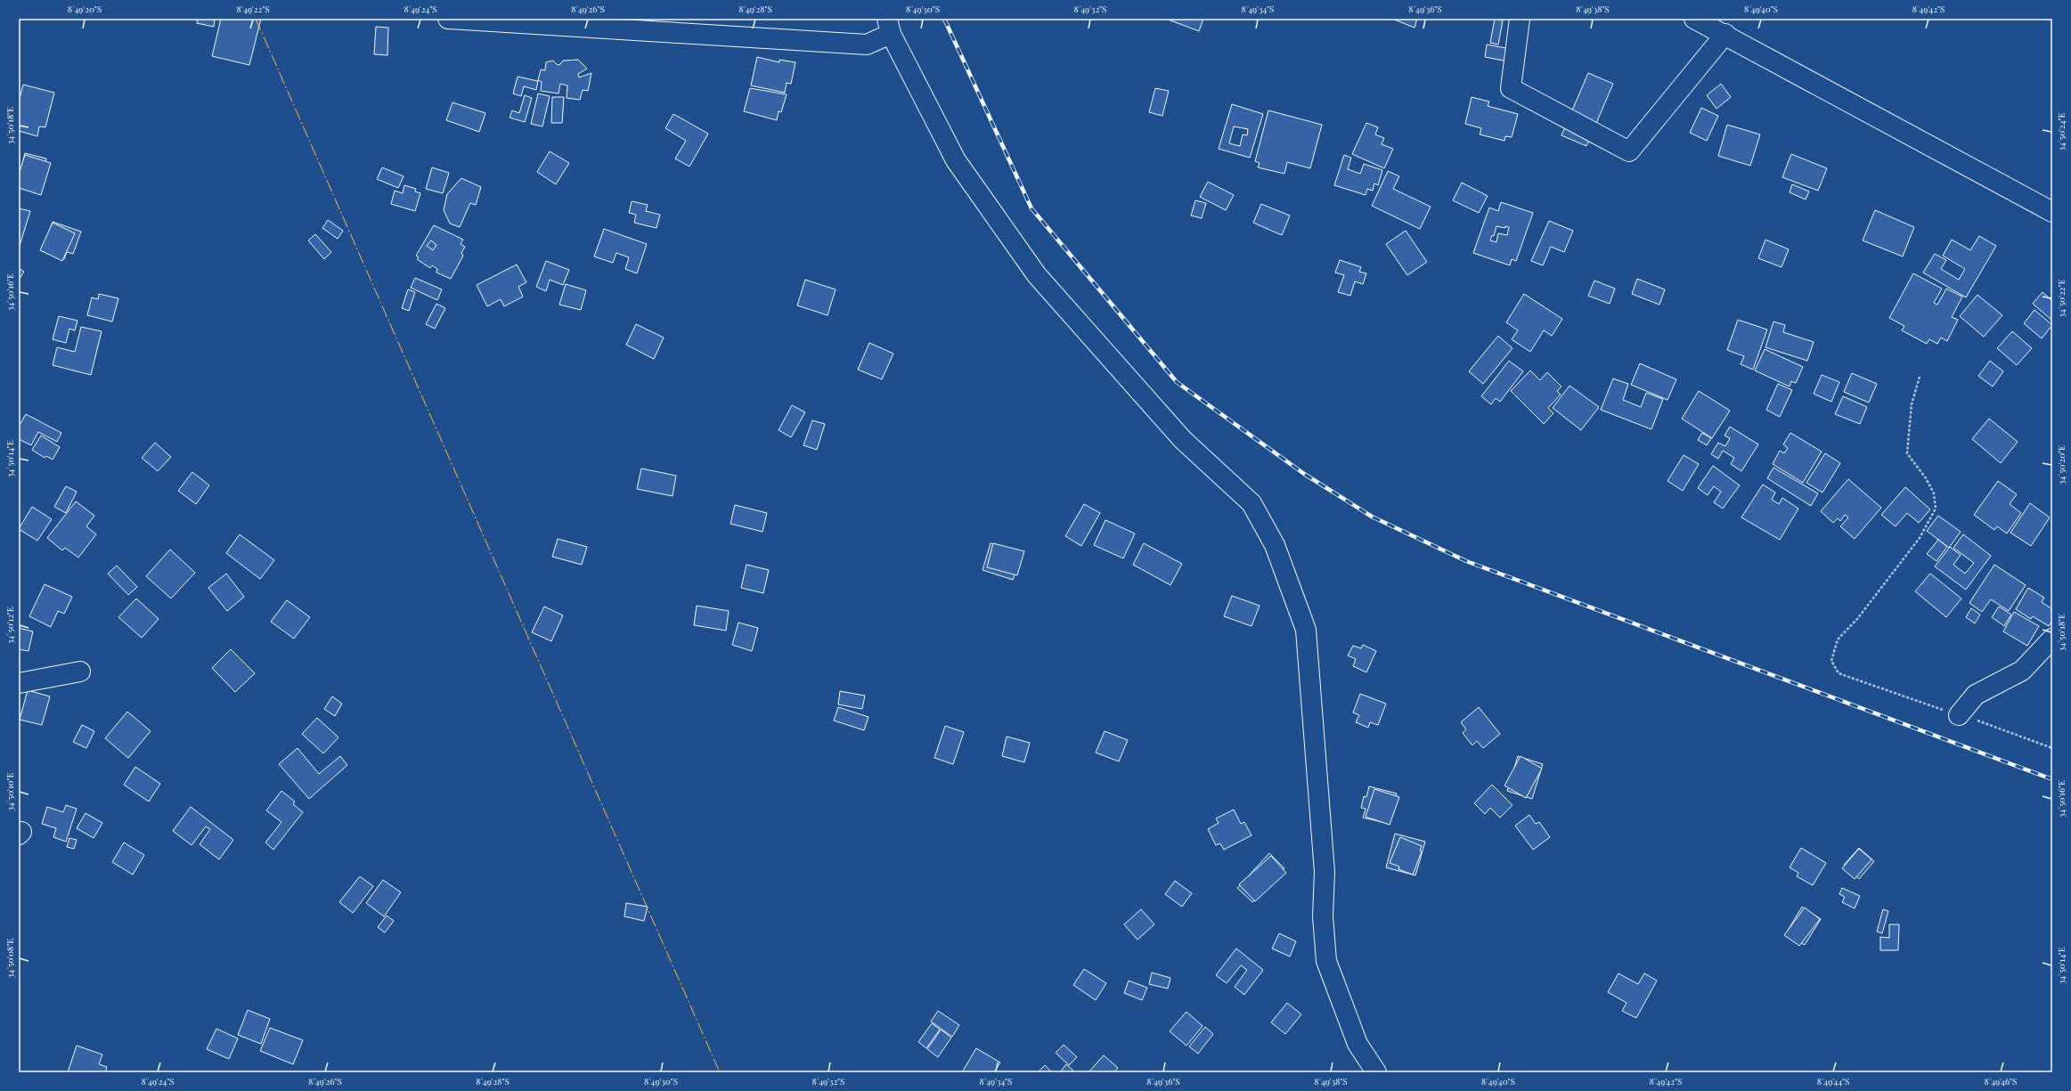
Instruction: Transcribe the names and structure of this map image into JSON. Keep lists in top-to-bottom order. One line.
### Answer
{"coordinates":["8°49'20\"S","8°49'22\"S","8°49'24\"S","8°49'26\"S","8°49'28\"S","8°49'30\"S","8°49'32\"S","8°49'34\"S","8°49'36\"S","8°49'38\"S","8°49'40\"S","8°49'42\"S","34°50'18\"E","34°50'24\"E","34°50'16\"E","34°50'22\"E","34°50'14\"E","34°50'20\"E","34°50'12\"E","34°50'10\"E","34°50'08\"E","8°49'44\"S","8°49'46\"S"]}
